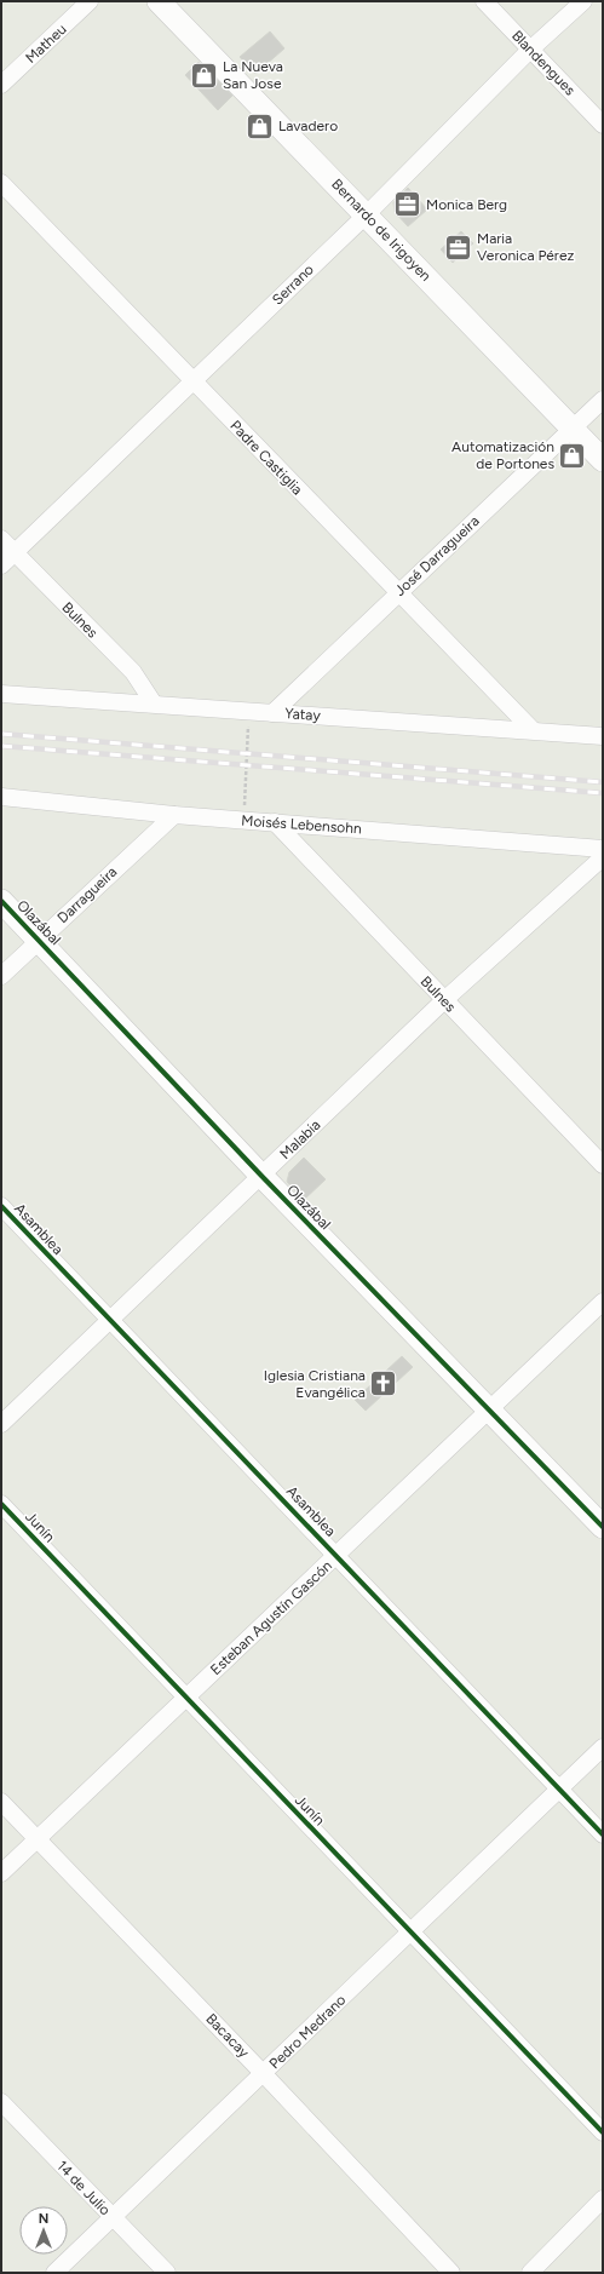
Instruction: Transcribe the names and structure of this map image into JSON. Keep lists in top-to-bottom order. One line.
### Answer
{"streets":{"street":["Matheu","Blandengues","Bernardo de Irigoyen","Serrano","Padre Castiglia","José Darragueira","Bulnes","Yatay","Moisés Lebensohn","Darragueira","Olazábal","Malabia","Asamblea","Junín","Esteban Agustín Gascón","Pedro Medrano","Bacacay","14 de Julio"]},"crossings":[["Blandengues","Serrano"],["Bernardo de Irigoyen","Serrano"],["Bernardo de Irigoyen","José Darragueira"],["Serrano","Padre Castiglia"],["Serrano","Bulnes"],["Padre Castiglia","José Darragueira"],["Padre Castiglia","Yatay"],["José Darragueira","Yatay"],["Bulnes","Yatay"],["Bulnes","Moisés Lebensohn"],["Bulnes","Malabia"],["Moisés Lebensohn","Darragueira"],["Darragueira","Olazábal"],["Olazábal","Malabia"],["Olazábal","Esteban Agustín Gascón"],["Malabia","Asamblea"],["Asamblea","Esteban Agustín Gascón"],["Asamblea","Pedro Medrano"],["Junín","Esteban Agustín Gascón"],["Junín","Pedro Medrano"],["Esteban Agustín Gascón","Bacacay"],["Pedro Medrano","Bacacay"],["Pedro Medrano","14 de Julio"]],"places":{"shop":["La Nueva San Jose","Lavadero","Automatización de Portones"],"office":["Monica Berg","Maria Veronica Pérez"],"church":["Iglesia Cristiana Evangélica"]},"north":"top"}
